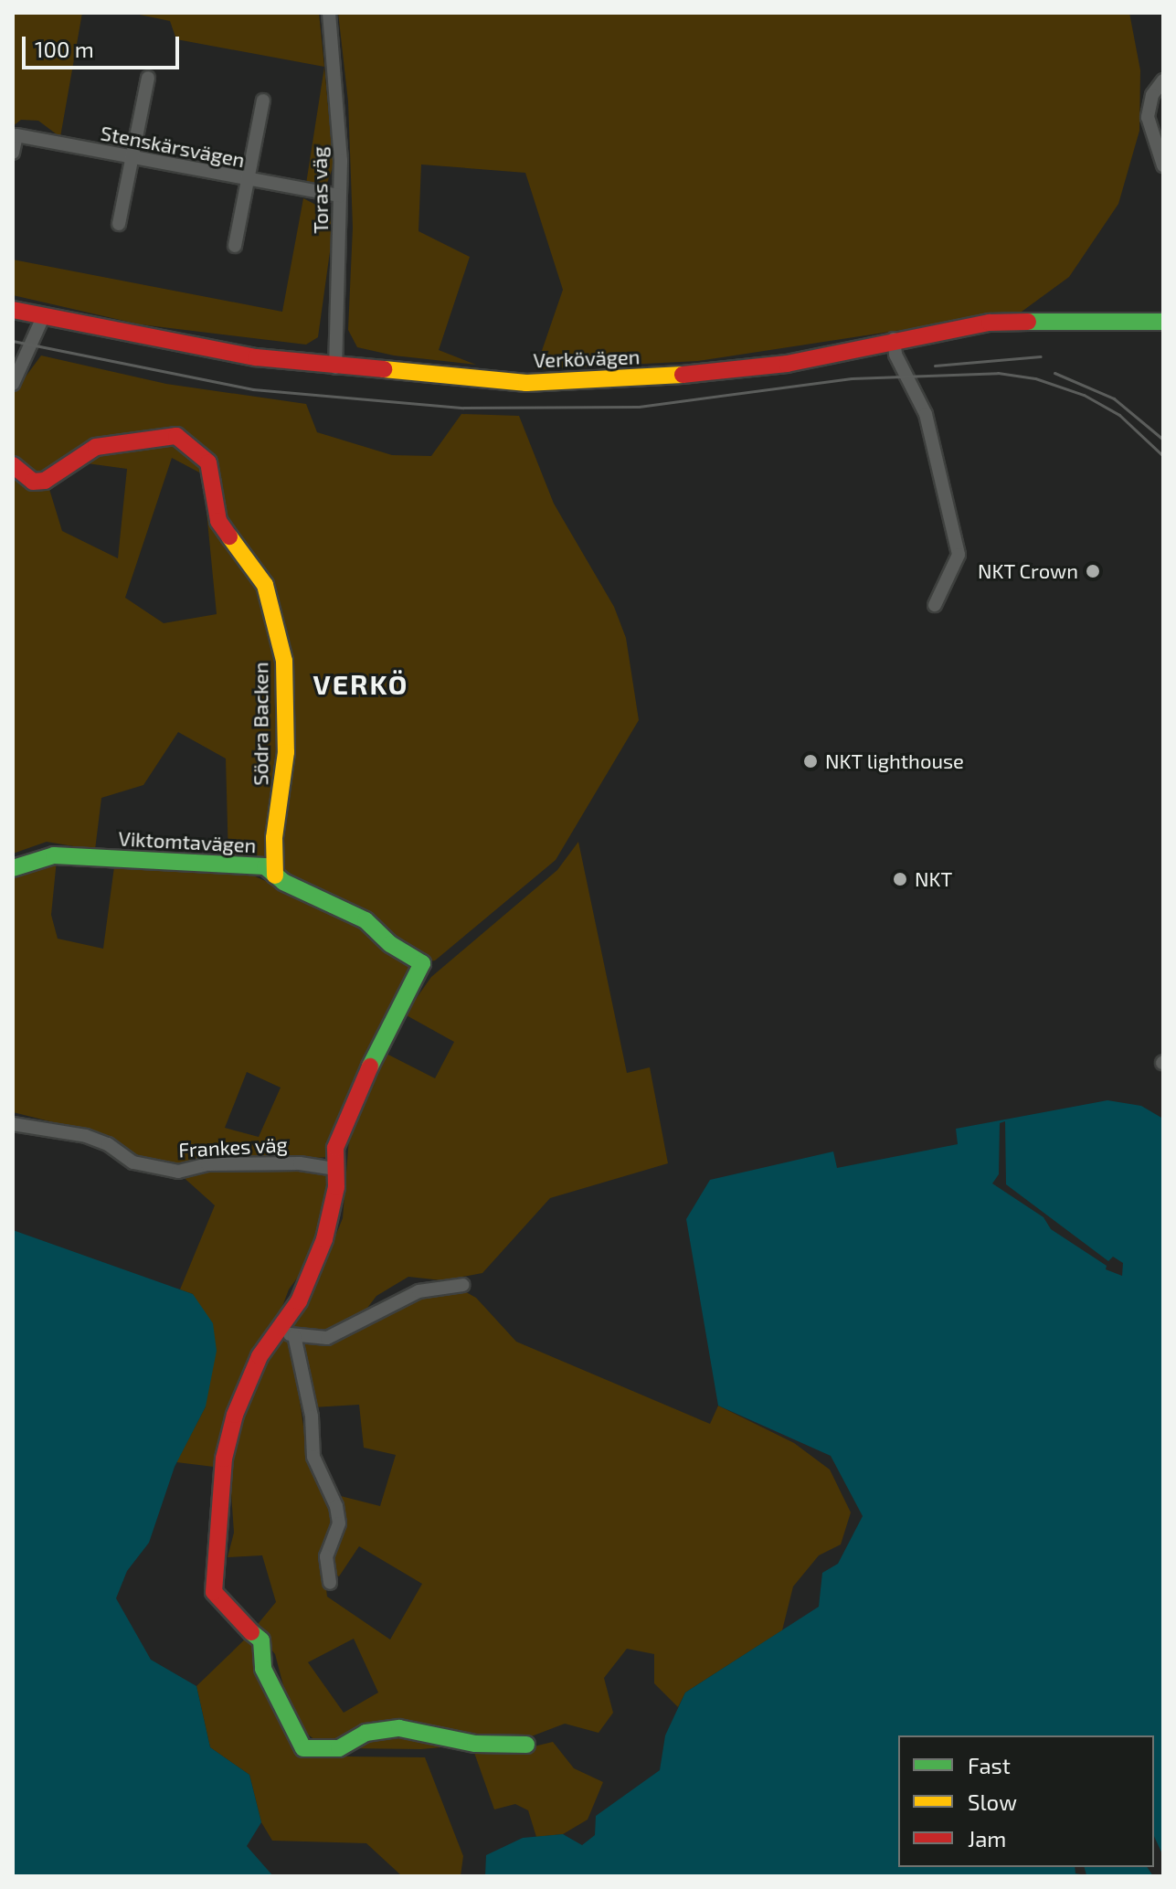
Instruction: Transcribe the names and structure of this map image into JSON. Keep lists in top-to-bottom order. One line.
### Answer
{"streets":{"street":["Stenskärsvägen","Toras väg","Verkövägen","Södra Backen","Viktomtavägen","Frankes väg"]},"crossings":[["Stenskärsvägen","Toras väg"],["Toras väg","Verkövägen"],["Södra Backen","Viktomtavägen"],["Viktomtavägen","Frankes väg"]],"districts":["VERKÖ"],"places":["NKT Crown","NKT lighthouse","NKT"],"legend":["Fast","Slow","Jam"],"scale_bar":"100 m"}
